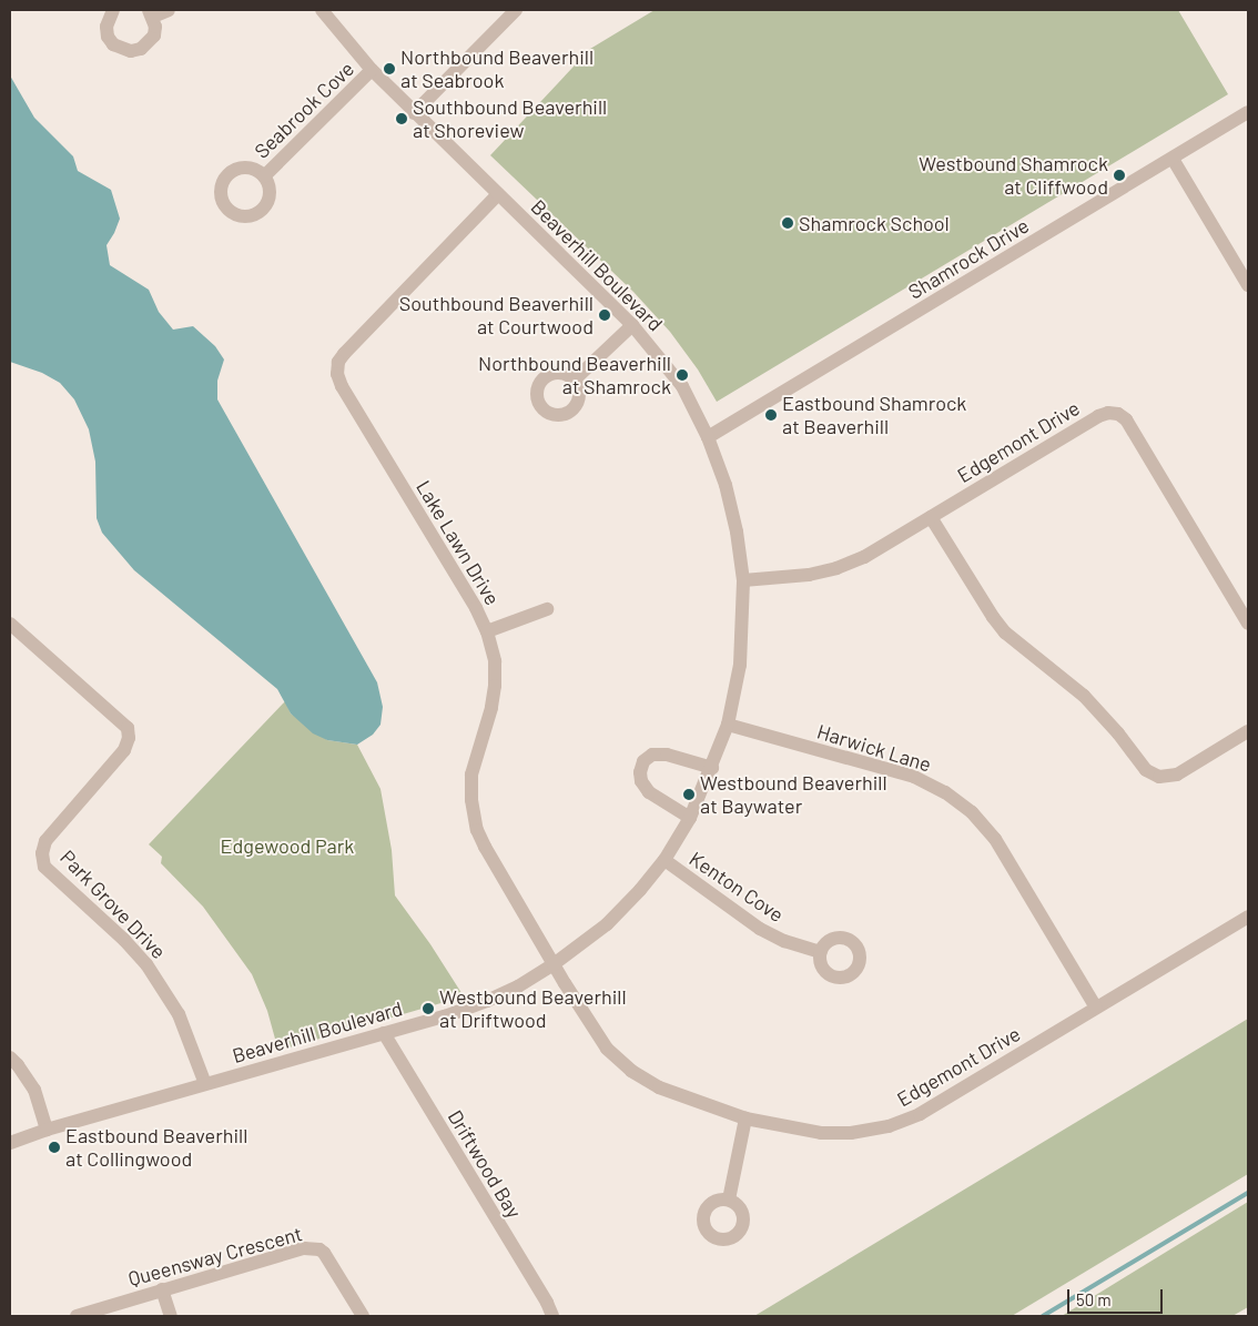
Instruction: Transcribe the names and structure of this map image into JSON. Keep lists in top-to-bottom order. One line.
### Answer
{"streets":{"street":["Seabrook Cove","Shamrock Drive","Beaverhill Boulevard","Edgemont Drive","Lake Lawn Drive","Harwick Lane","Kenton Cove","Park Grove Drive","Driftwood Bay","Queensway Crescent"]},"crossings":[["Seabrook Cove","Beaverhill Boulevard"],["Shamrock Drive","Beaverhill Boulevard"],["Beaverhill Boulevard","Edgemont Drive"],["Beaverhill Boulevard","Lake Lawn Drive"],["Beaverhill Boulevard","Harwick Lane"],["Beaverhill Boulevard","Kenton Cove"],["Beaverhill Boulevard","Park Grove Drive"],["Beaverhill Boulevard","Driftwood Bay"],["Edgemont Drive","Lake Lawn Drive"],["Edgemont Drive","Harwick Lane"]],"parks":["Edgewood Park"],"places":["Northbound Beaverhill at Seabrook","Southbound Beaverhill at Shoreview","Westbound Shamrock at Cliffwood","Shamrock School","Southbound Beaverhill at Courtwood","Northbound Beaverhill at Shamrock","Eastbound Shamrock at Beaverhill","Westbound Beaverhill at Baywater","Westbound Beaverhill at Driftwood","Eastbound Beaverhill at Collingwood"],"scale_bar":"50 m"}
